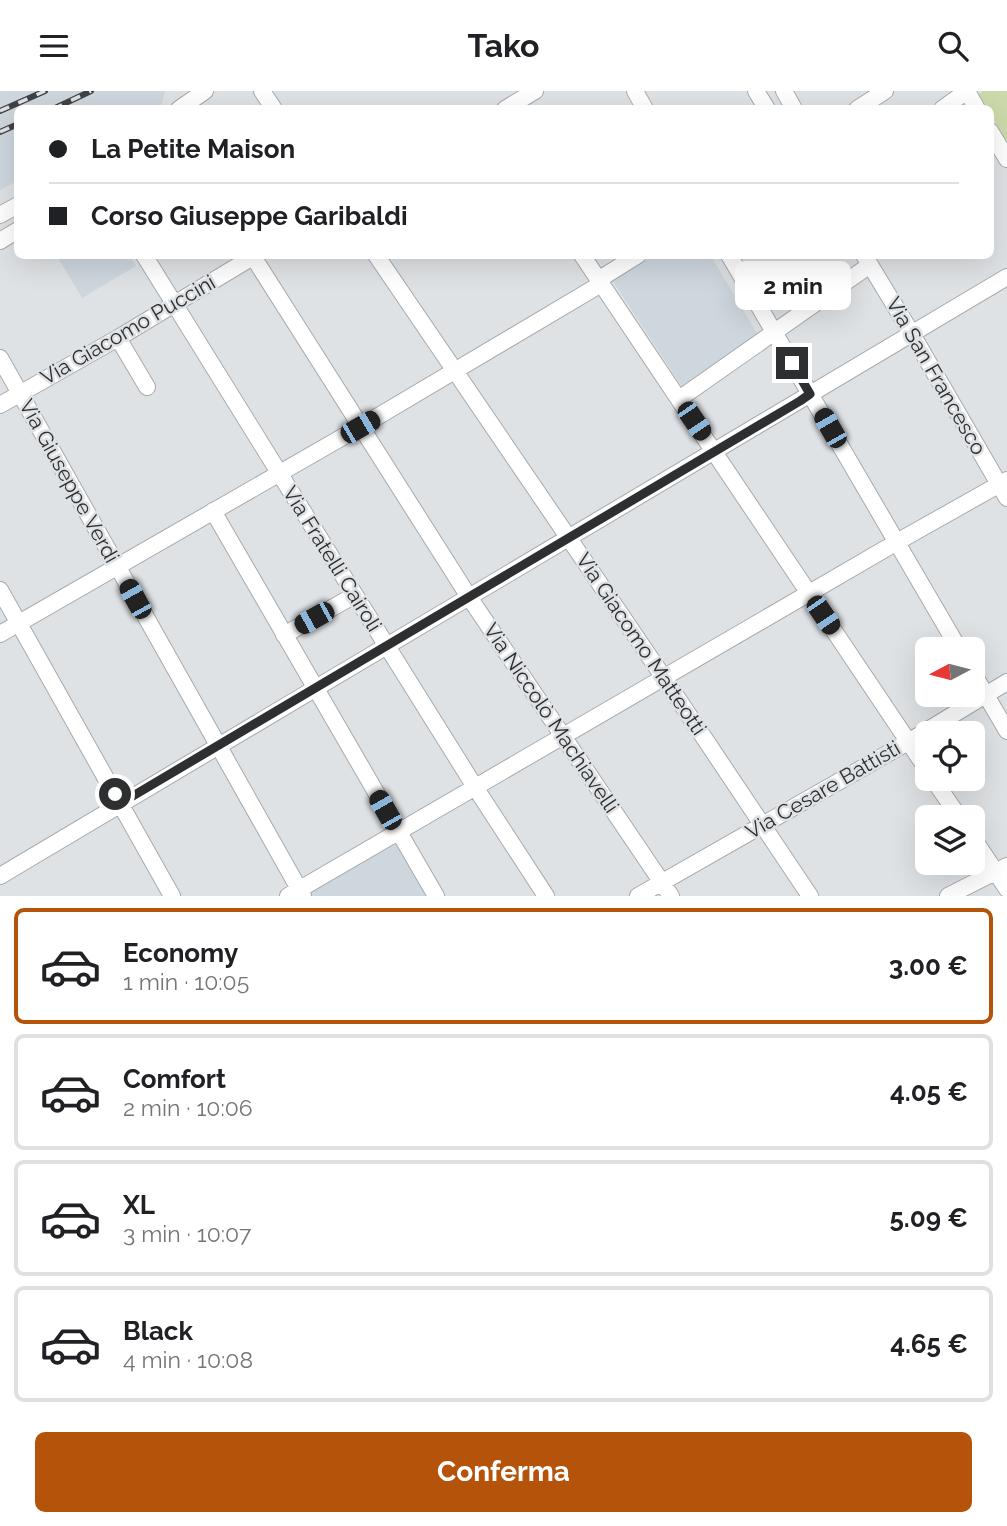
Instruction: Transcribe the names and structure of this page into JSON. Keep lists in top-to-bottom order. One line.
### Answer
{"streets":{"street":["Via Giacomo Puccini","Via San Francesco","Via Giuseppe Verdi","Via Fratelli Cairoli","Via Giacomo Matteotti","Via Niccolò Machiavelli","Via Cesare Battisti"]},"crossings":[["Via Giacomo Puccini","Via Giuseppe Verdi"],["Via Giacomo Puccini","Via Fratelli Cairoli"],["Via Giacomo Matteotti","Via Cesare Battisti"],["Via Niccolò Machiavelli","Via Cesare Battisti"]],"north":"left","page":{"header":"Tako","banner":["La Petite Maison","Corso Giuseppe Garibaldi"],"bubble":"2 min","list":[{"name":"Economy","note":"1 min · 10:05","value":"3.00 €"},{"name":"Comfort","note":"2 min · 10:06","value":"4.05 €"},{"name":"XL","note":"3 min · 10:07","value":"5.09 €"},{"name":"Black","note":"4 min · 10:08","value":"4.65 €"}],"buttons":"Conferma"}}
